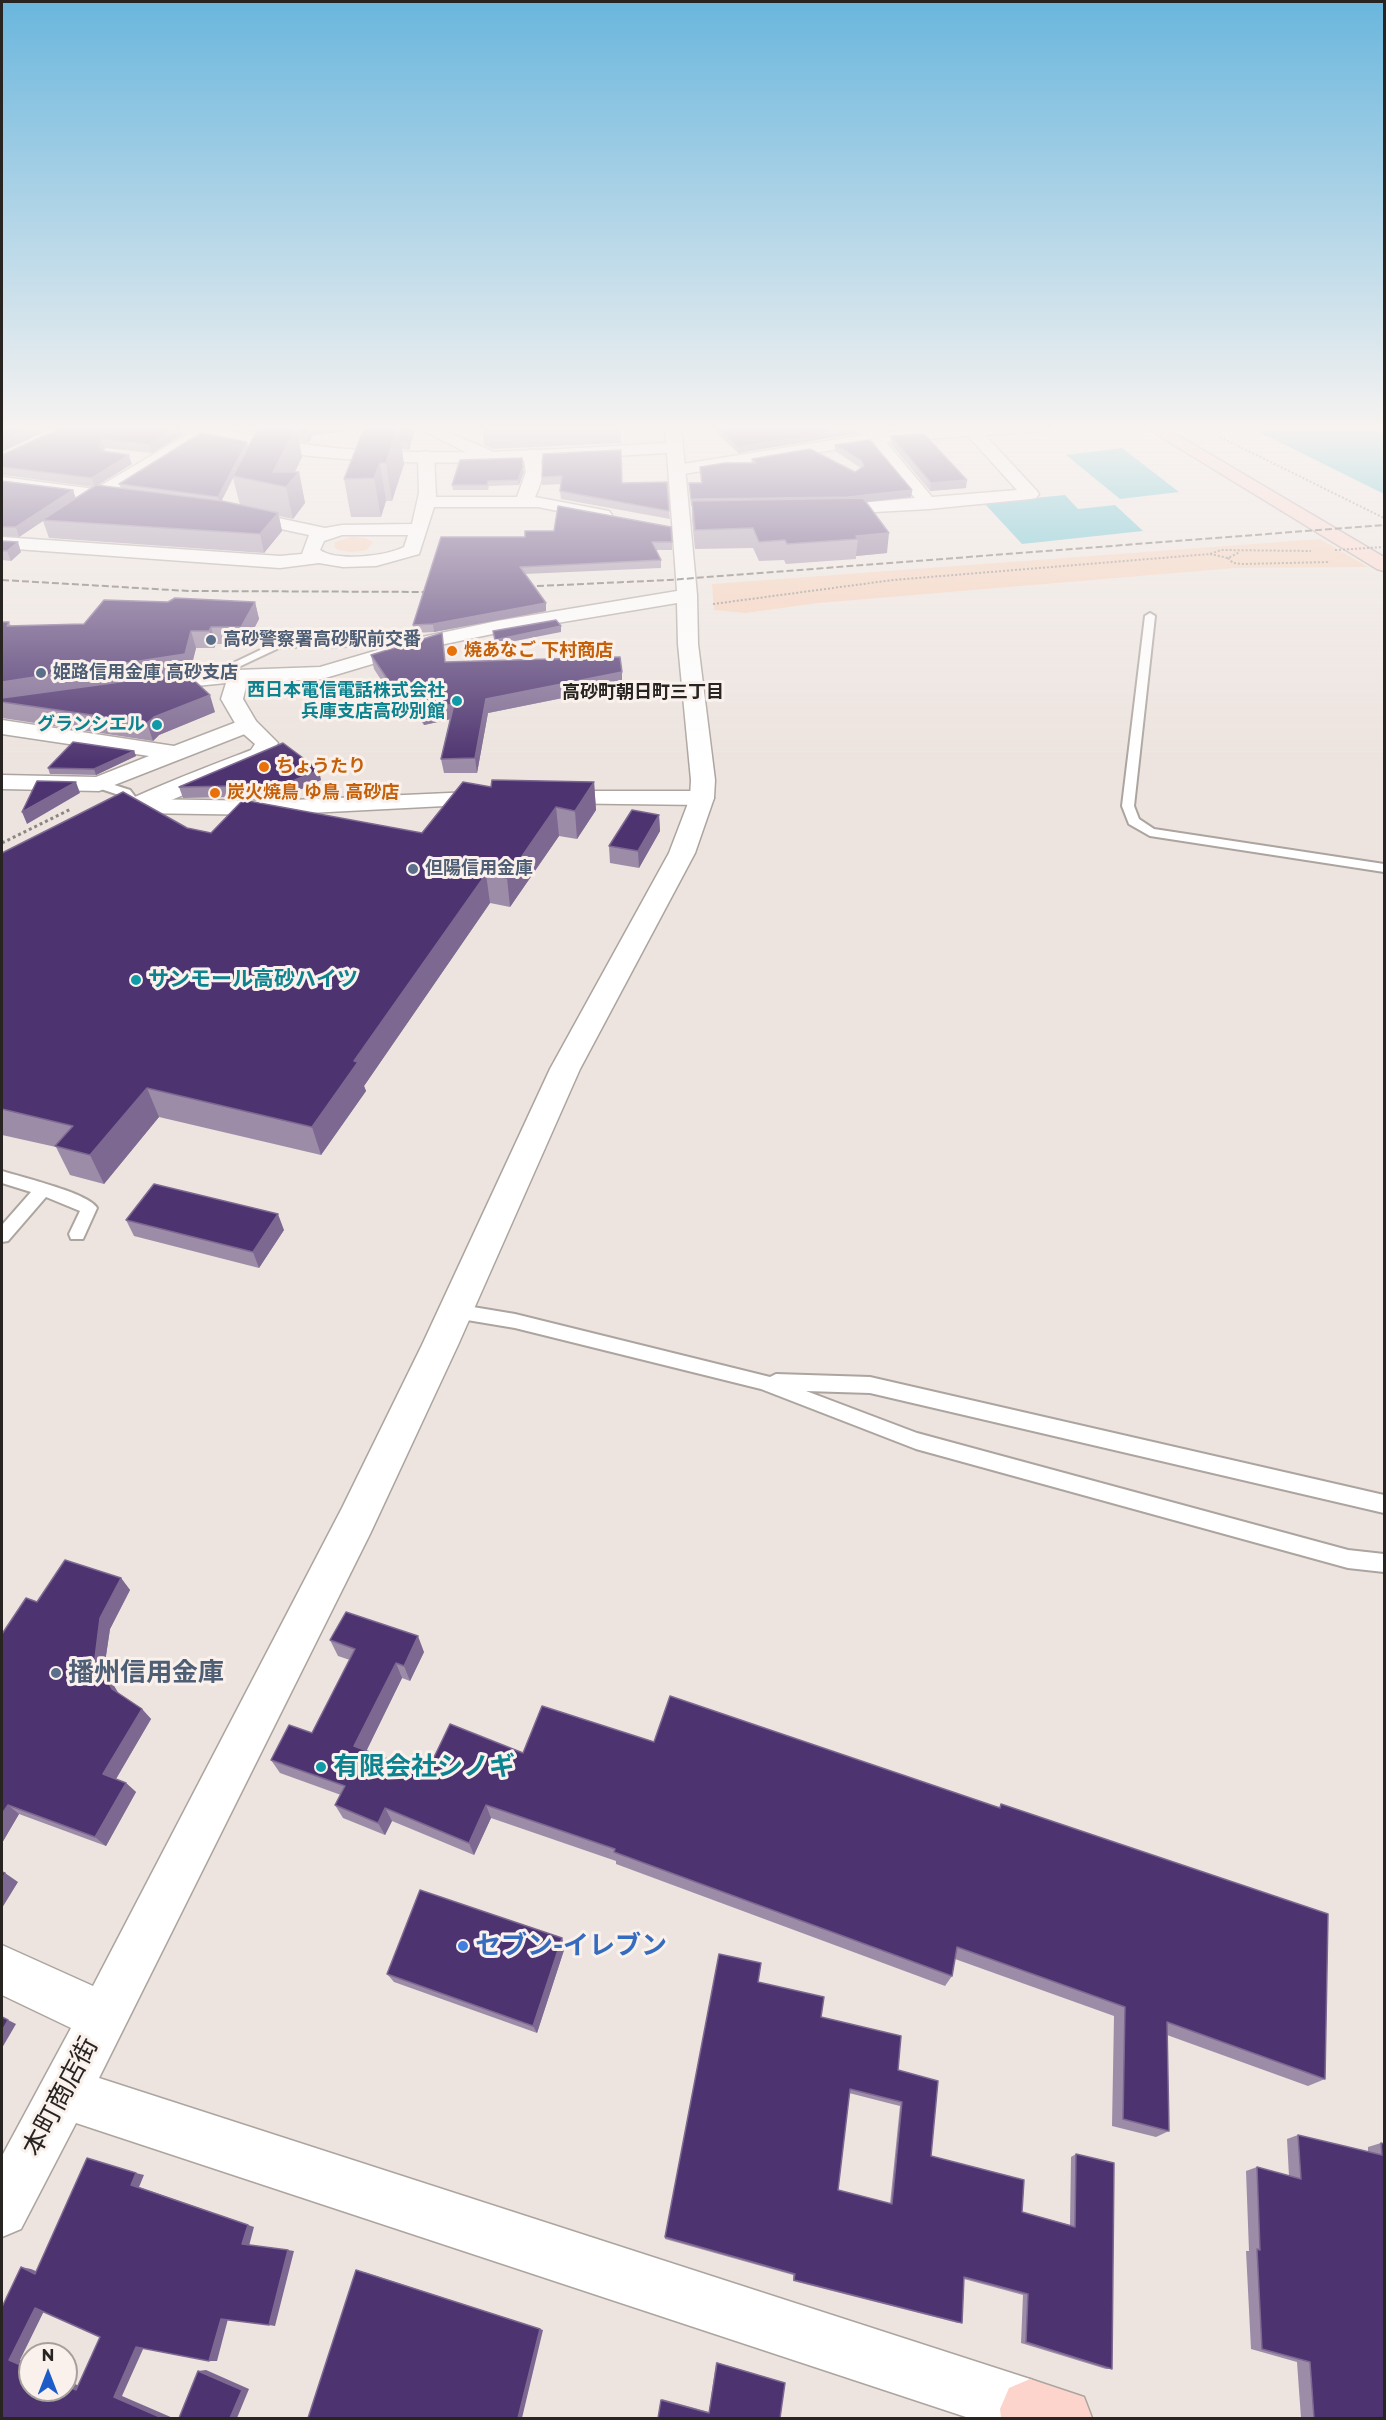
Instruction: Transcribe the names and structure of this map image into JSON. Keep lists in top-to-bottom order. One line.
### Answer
{"streets":{"street":["本町商店街"]},"districts":["高砂町朝日町三丁目"],"places":["高砂警察署高砂駅前交番","焼あなご 下村商店","姫路信用金庫 高砂支店","西日本電信電話株式会社 兵庫支店高砂別館","グランシエル","ちょうたり","炭火焼鳥 ゆ鳥 高砂店","但陽信用金庫","サンモール高砂ハイツ","播州信用金庫","有限会社シノギ","セブン-イレブン"],"north":"top"}
